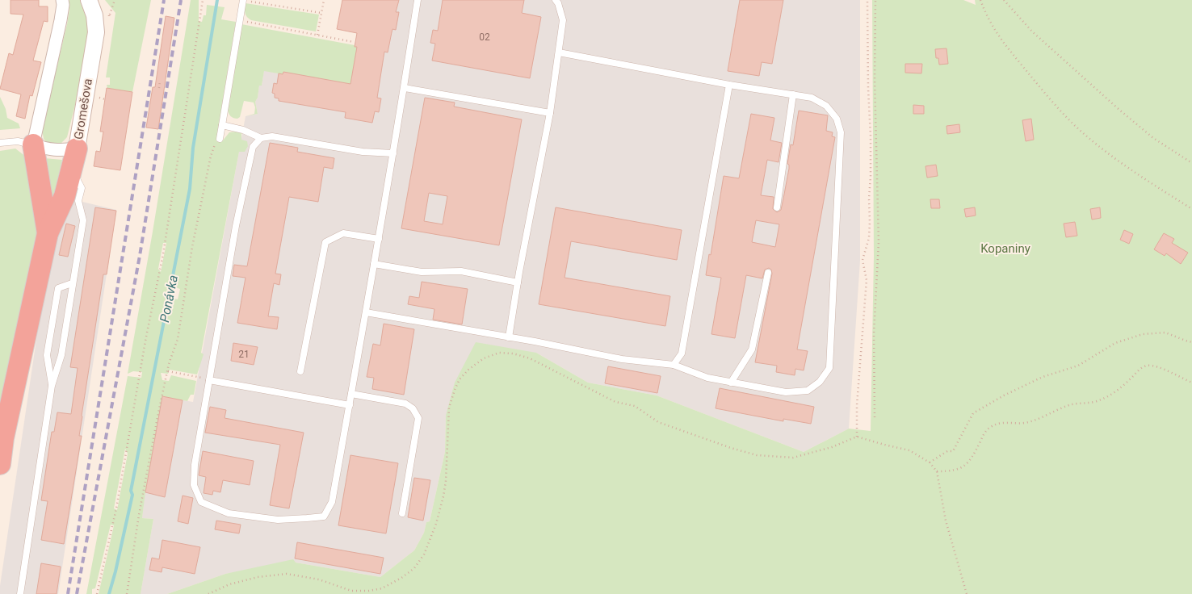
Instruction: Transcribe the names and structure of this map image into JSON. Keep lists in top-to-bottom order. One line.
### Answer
{"streets":{"street":["Gromešova"]},"water":["Ponávka"],"parks":["Kopaniny"],"house_numbers":["02","21"]}
